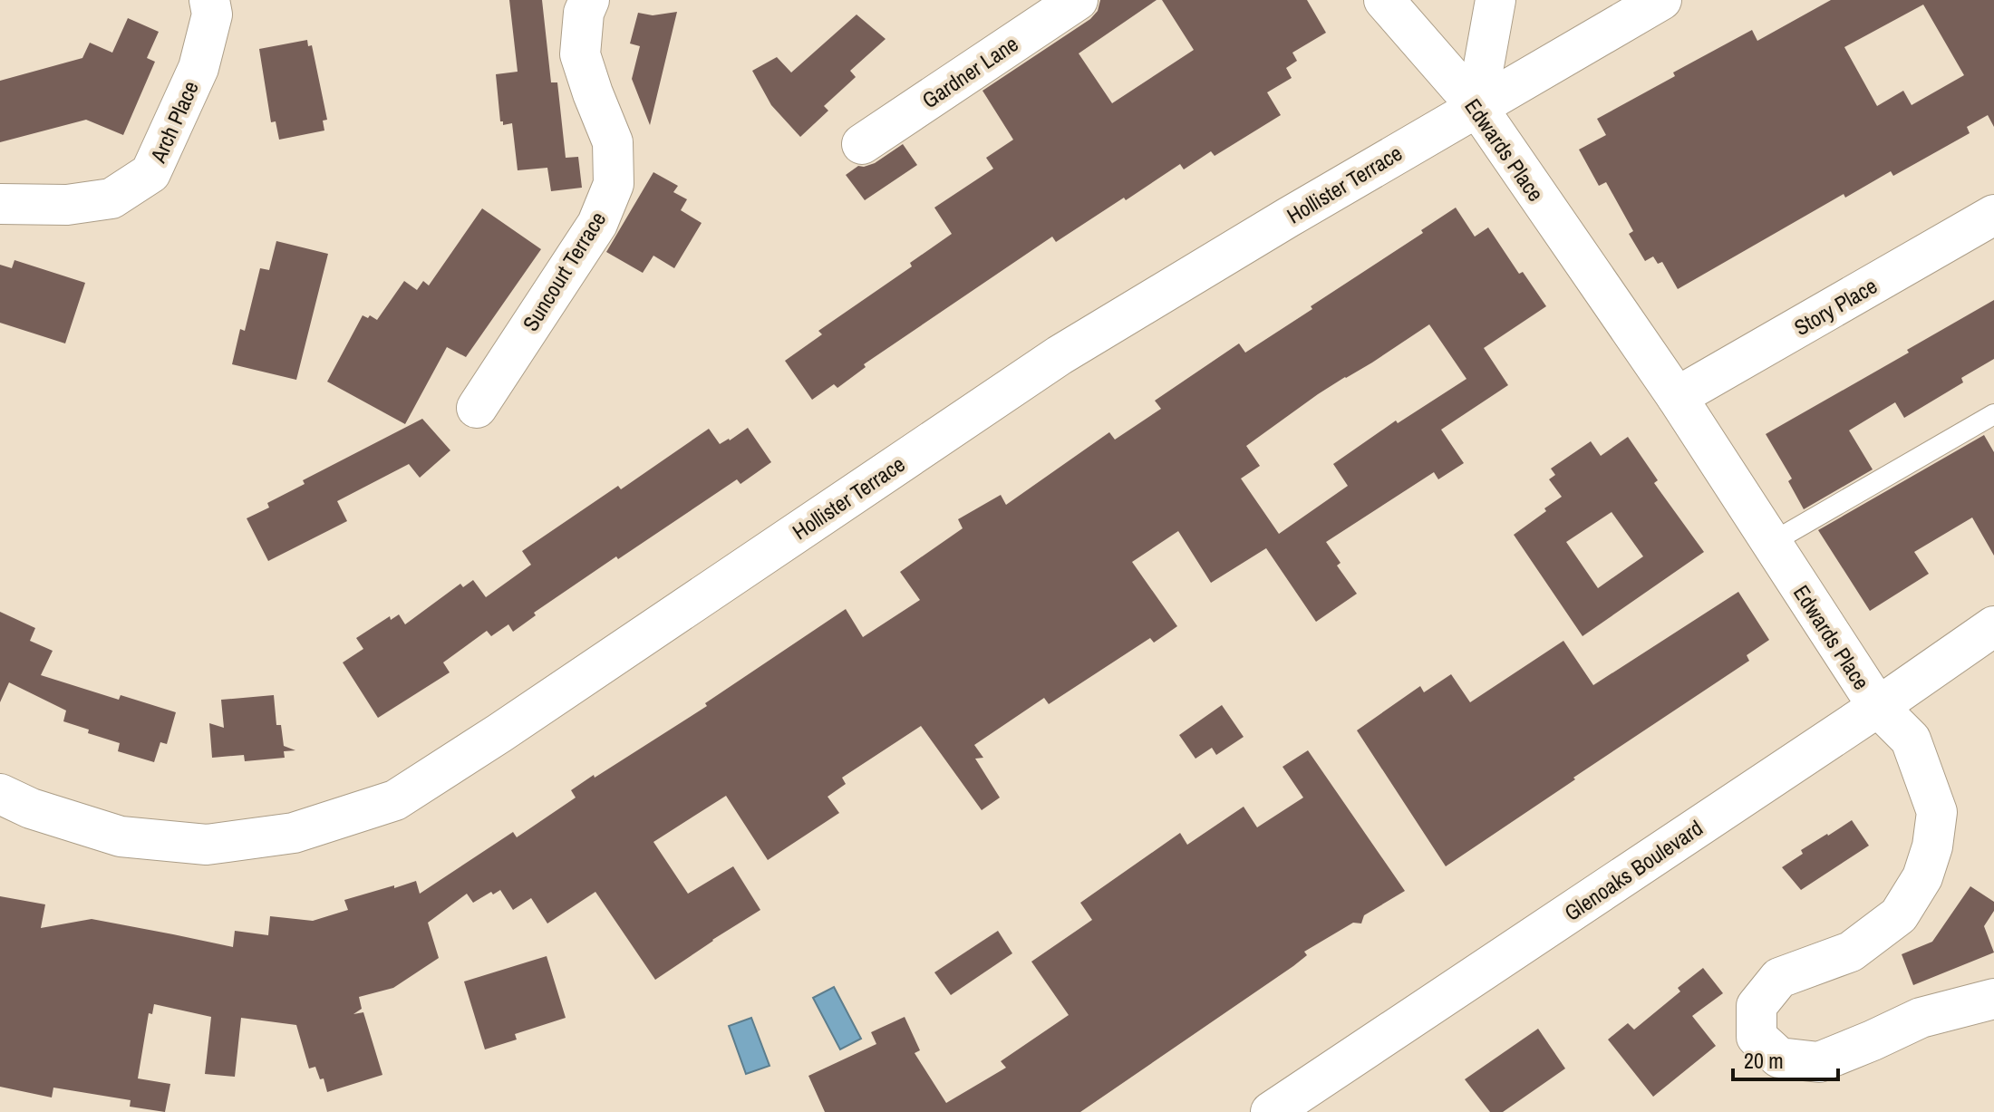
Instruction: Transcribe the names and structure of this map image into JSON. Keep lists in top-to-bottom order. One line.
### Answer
{"streets":{"street":["Gardner Lane","Arch Place","Edwards Place","Hollister Terrace","Suncourt Terrace","Story Place","Glenoaks Boulevard"]},"crossings":[["Edwards Place","Hollister Terrace"],["Edwards Place","Story Place"],["Edwards Place","Glenoaks Boulevard"]],"scale_bar":"20 m"}
